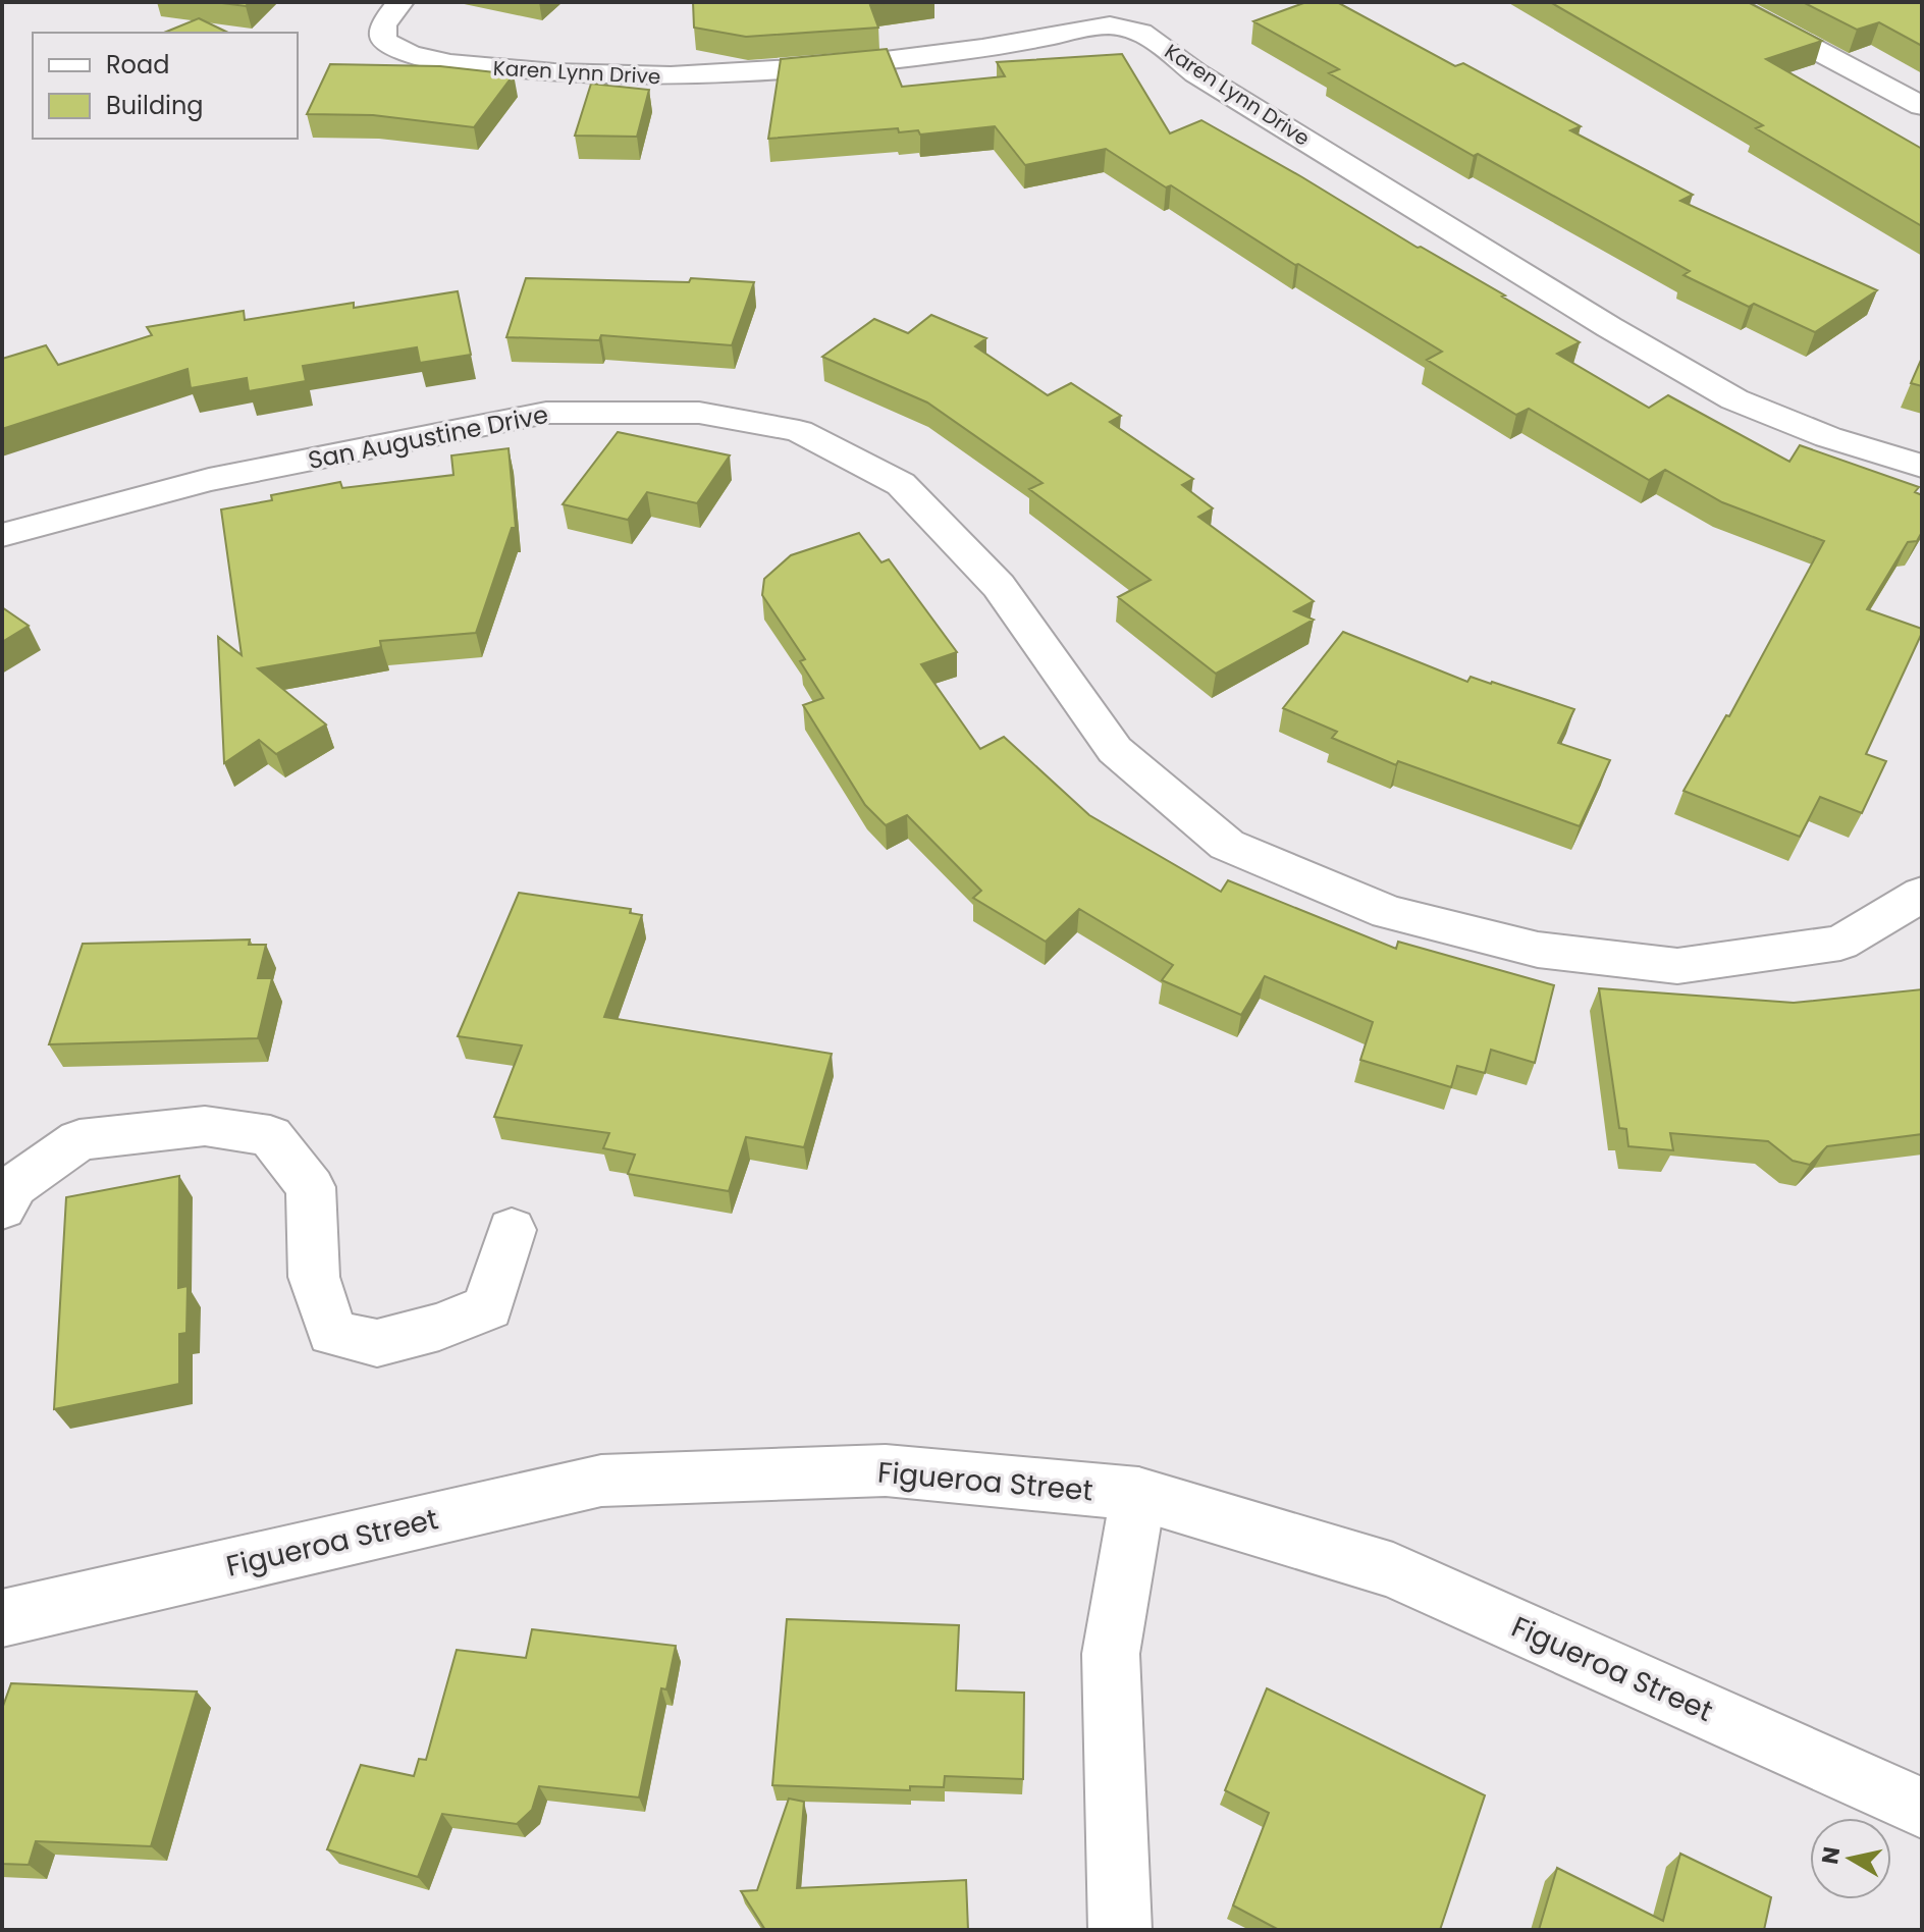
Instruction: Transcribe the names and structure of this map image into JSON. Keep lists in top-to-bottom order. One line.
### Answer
{"streets":{"street":["Karen Lynn Drive","San Augustine Drive","Figueroa Street"]},"legend":["Road","Building"],"north":"left"}
